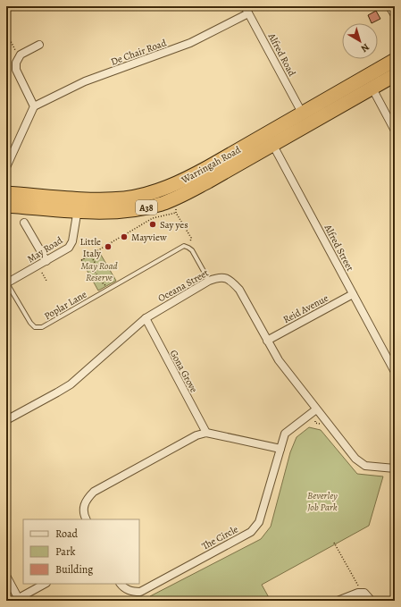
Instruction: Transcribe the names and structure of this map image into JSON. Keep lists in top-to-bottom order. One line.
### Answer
{"streets":{"highway":["Warringah Road","A38"],"street":["De Chair Road","Alfred Road","Alfred Street","May Road","Oceana Street","Reid Avenue","Gona Grove","The Circle"],"lane":["Poplar Lane"]},"crossings":[["De Chair Road","Alfred Road"],["Alfred Road","Warringah Road"],["Warringah Road","Alfred Street"],["Warringah Road","May Road"],["Alfred Street","Reid Avenue"],["May Road","Poplar Lane"],["Oceana Street","Reid Avenue"],["Oceana Street","Gona Grove"],["Oceana Street","The Circle"]],"parks":["May Road Reserve","Beverley Job Park"],"places":["Say yes","Mayview","Little Italy"],"legend":["Road","Park","Building"],"north":"bottom right"}
